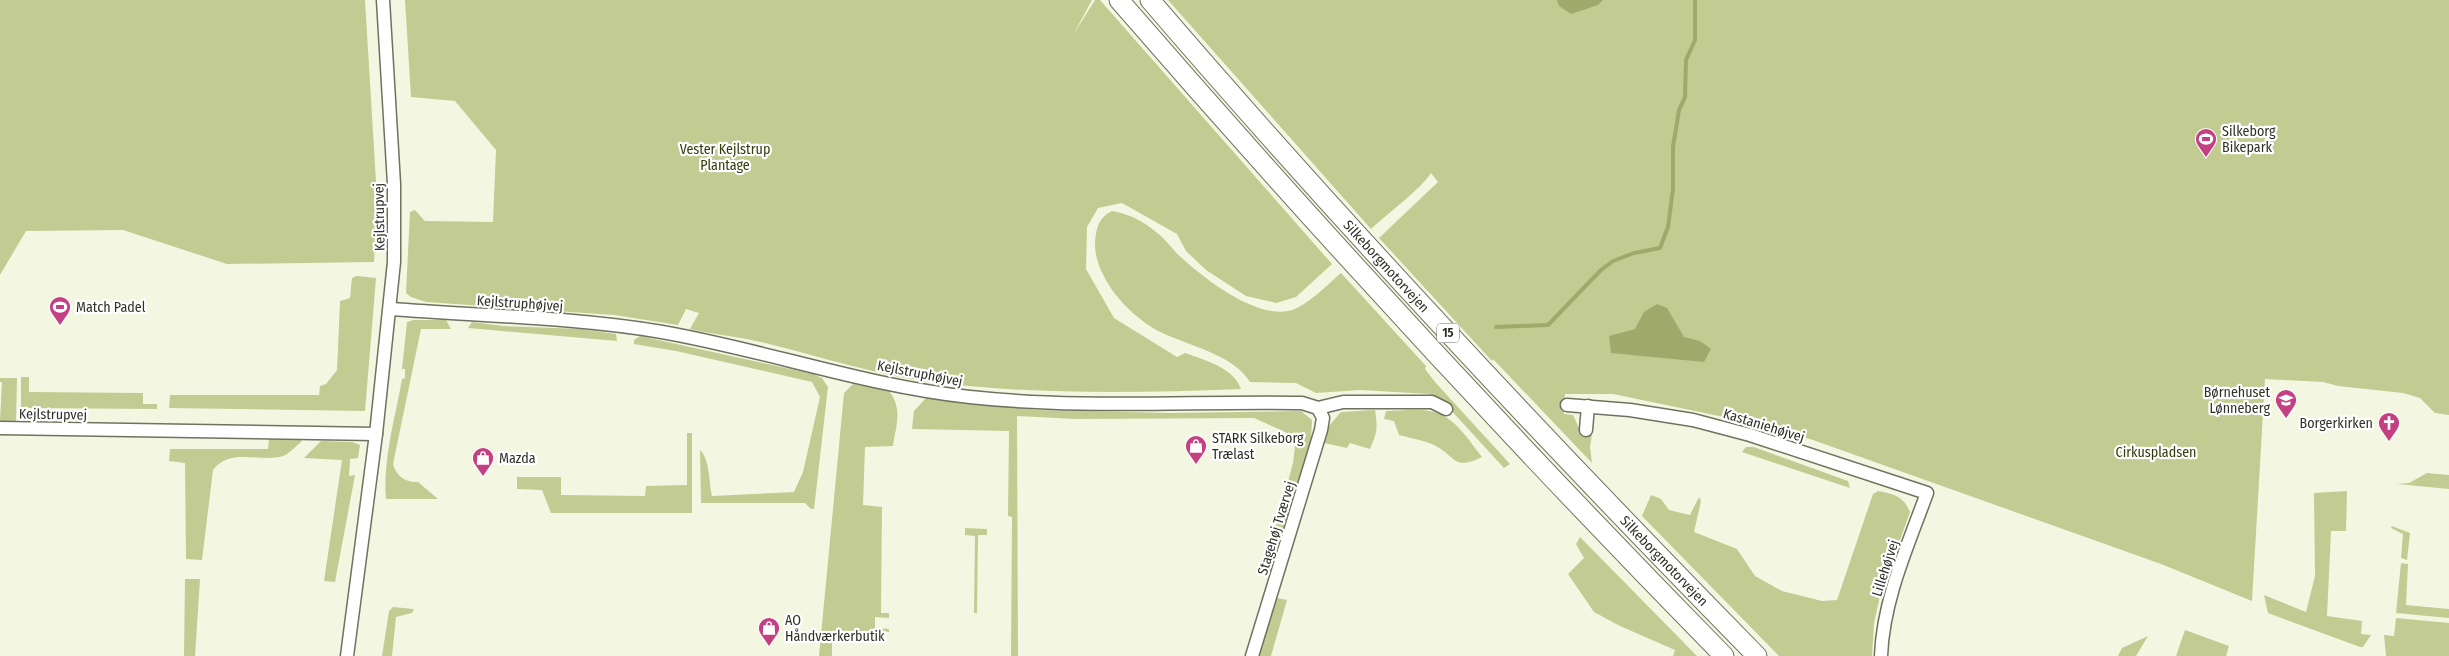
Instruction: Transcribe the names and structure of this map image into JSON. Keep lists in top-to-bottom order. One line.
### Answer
{"streets":{"highway":["Silkeborgmotorvejen","15"],"street":["Kejlstrupvej","Kejlstruphøjvej","Kastaniehøjvej","Stagehøj Tværvej","Lillehøjvej"]},"crossings":[["Kejlstrupvej","Kejlstruphøjvej"],["Kejlstruphøjvej","Stagehøj Tværvej"],["Kastaniehøjvej","Lillehøjvej"]],"parks":["Vester Kejlstrup Plantage","Cirkuspladsen"],"places":{"sports":["Silkeborg Bikepark","Match Padel"],"school or university":["Børnehuset Lønneberg"],"church":["Borgerkirken"],"shop":["STARK Silkeborg Trælast","Mazda","AO Håndværkerbutik"]}}
